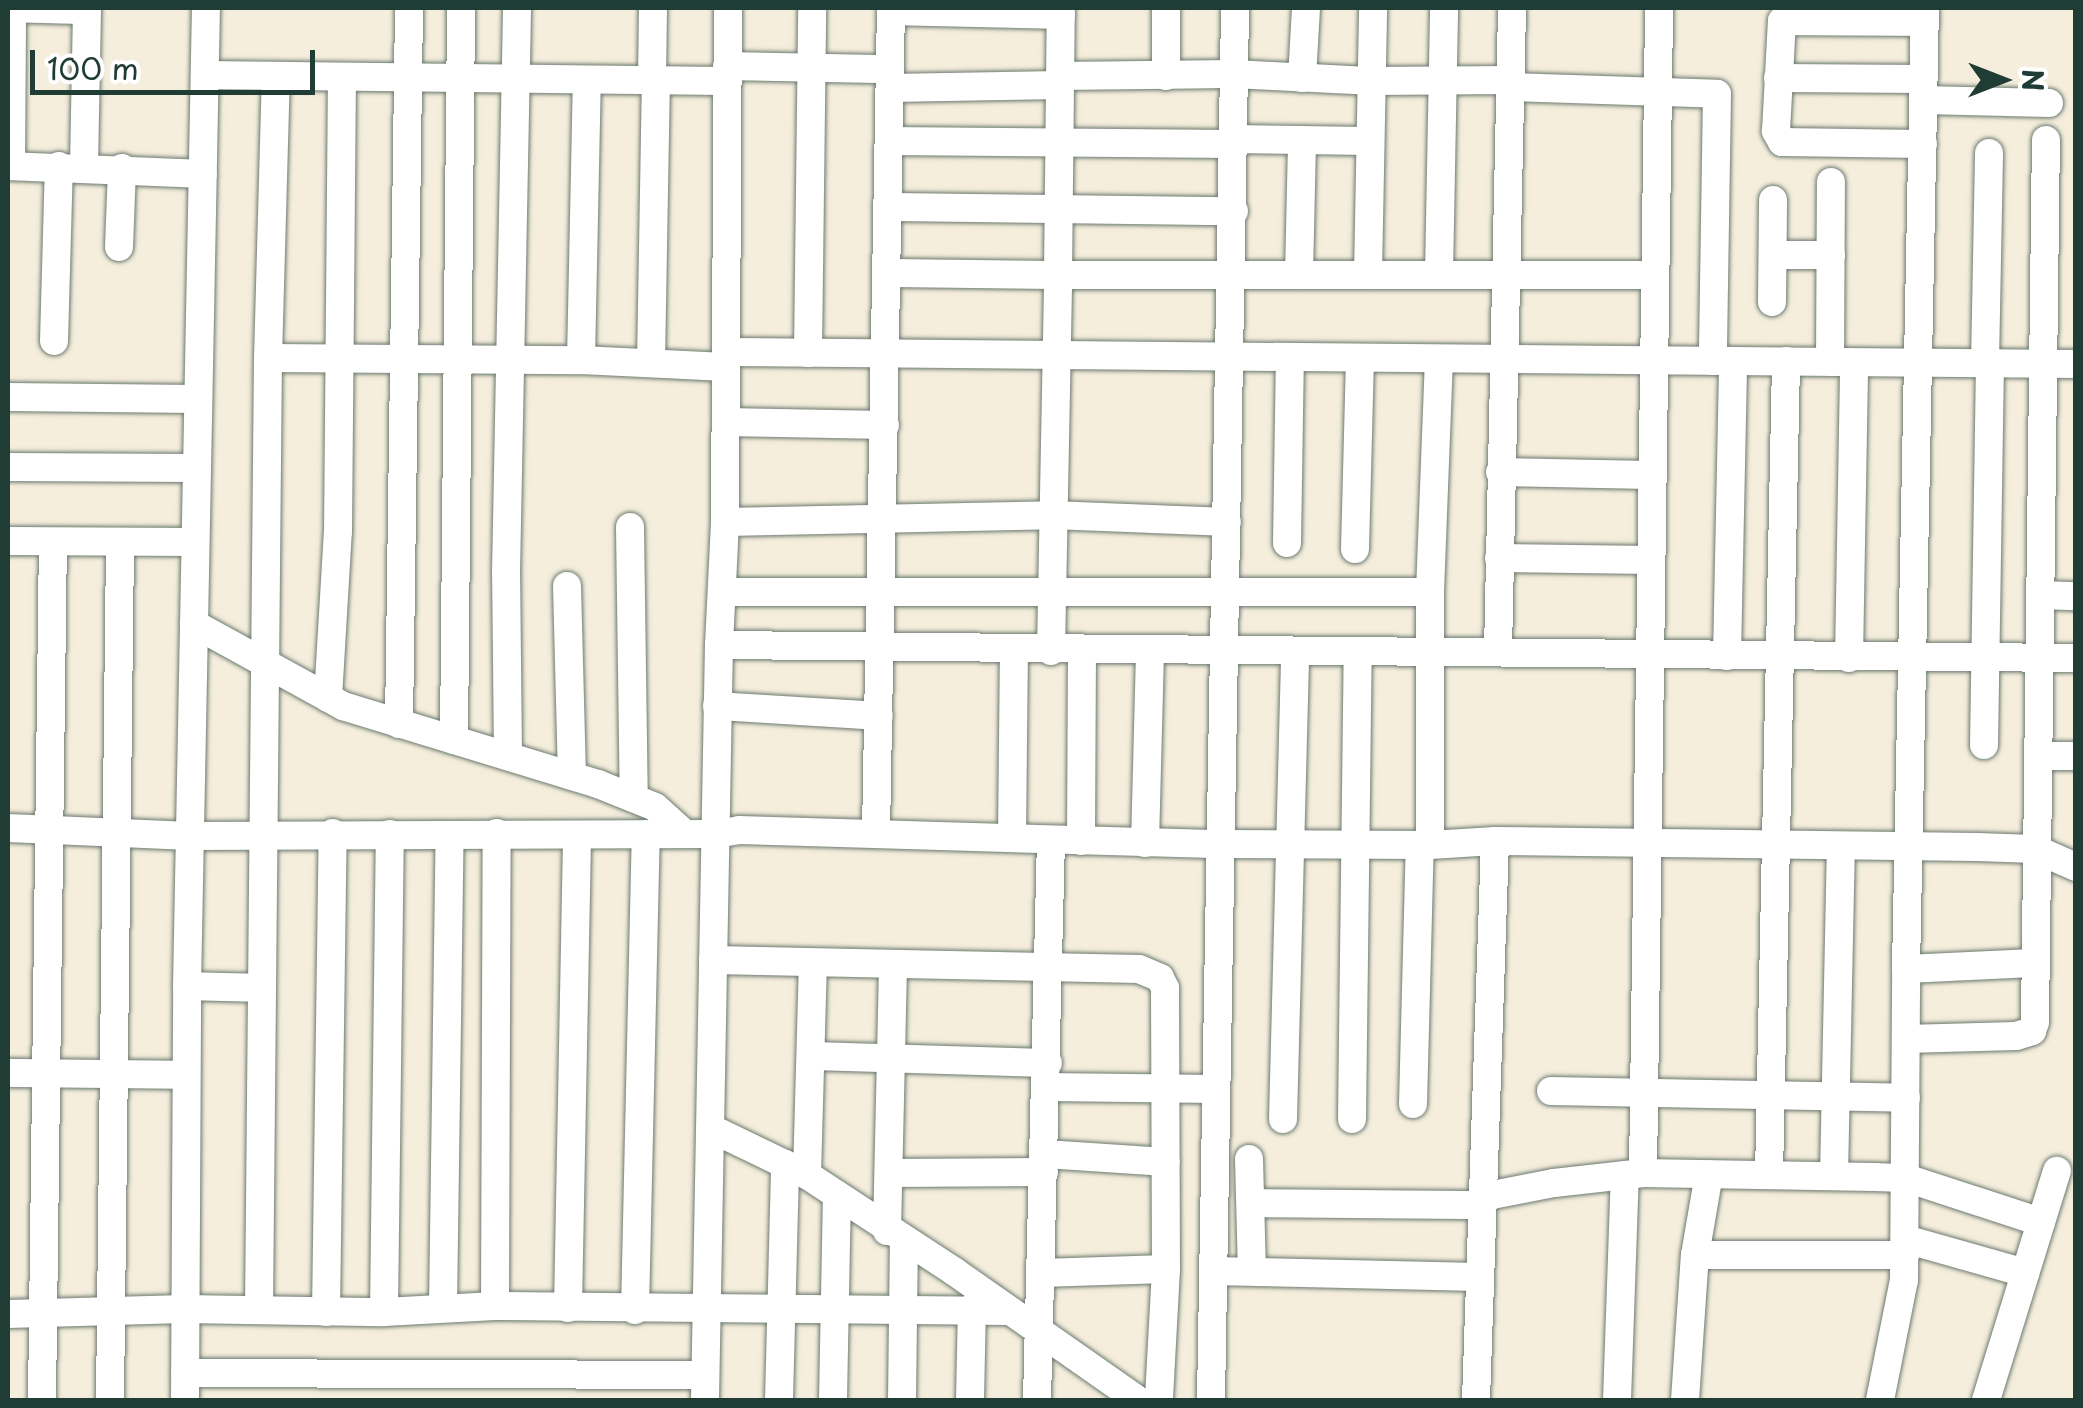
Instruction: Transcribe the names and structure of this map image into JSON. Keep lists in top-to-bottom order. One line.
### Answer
{"scale_bar":"100 m","north":"right"}
